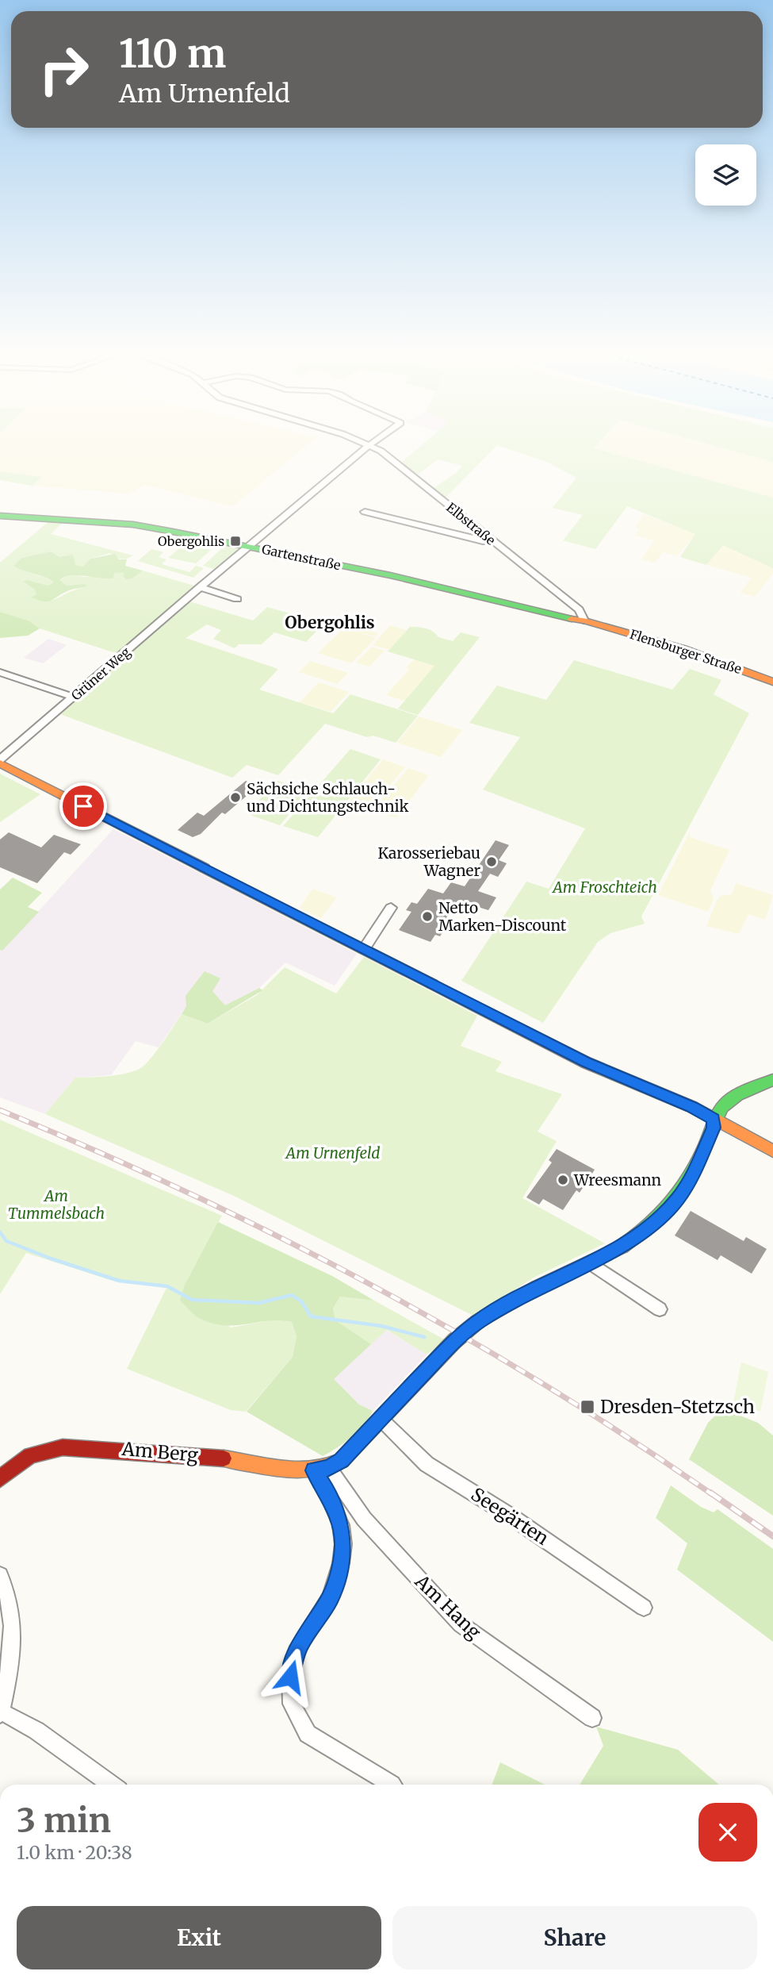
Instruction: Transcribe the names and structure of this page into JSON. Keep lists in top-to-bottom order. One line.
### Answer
{"streets":{"street":["Elbstraße","Gartenstraße","Flensburger Straße","Grüner Weg","Am Berg","Seegärten","Am Hang"]},"crossings":[["Elbstraße","Gartenstraße"],["Gartenstraße","Flensburger Straße"],["Gartenstraße","Grüner Weg"],["Am Berg","Am Hang"]],"districts":["Obergohlis"],"parks":["Am Froschteich","Am Urnenfeld","Am Tummelsbach"],"places":{"transit":["Obergohlis","Dresden-Stetzsch"],"other":["Sächsiche Schlauch- und Dichtungstechnik","Karosseriebau Wagner","Netto Marken-Discount","Wreesmann"]},"page":{"turn":["110 m","Am Urnenfeld"],"heading":["3 min","1.0 km · 20:38"],"buttons":["Exit","Share"]}}
